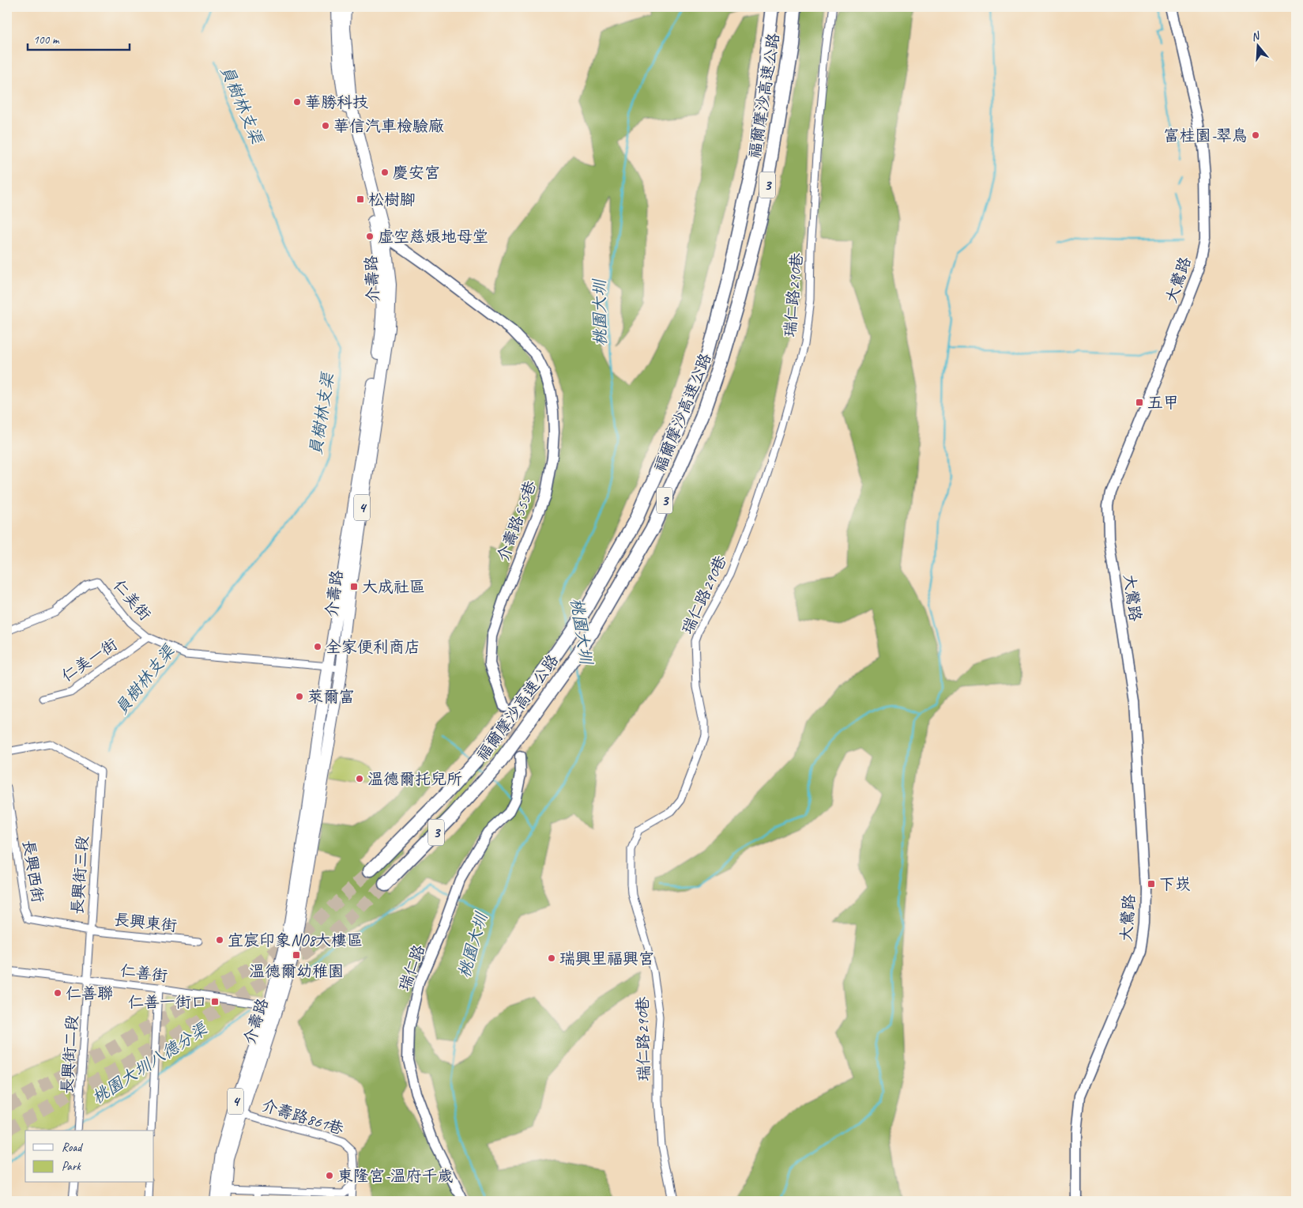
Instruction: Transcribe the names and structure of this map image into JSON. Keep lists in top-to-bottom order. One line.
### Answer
{"streets":{"highway":["福爾摩沙高速公路","3"],"main road":["介壽路","4"],"street":["大鶯路","瑞仁路290巷","介壽路555巷","仁美街","仁美一街","長興西街","長興街三段","長興東街","瑞仁路","仁善街","長興街二段","介壽路861巷"]},"crossings":[["介壽路","介壽路555巷"],["介壽路","仁美街"],["介壽路","仁善街"],["介壽路","介壽路861巷"],["仁美街","仁美一街"],["長興西街","長興街三段"],["長興西街","長興東街"],["長興街三段","長興東街"],["長興街三段","仁善街"],["長興街三段","長興街二段"],["仁善街","長興街二段"]],"water":["員樹林支渠","桃園大圳","桃園大圳八德分渠"],"places":{"other":["華勝科技","華信汽車檢驗廠","富桂園-翠鳥","慶安宮","虛空慈娘地母堂","全家便利商店","萊爾富","溫德爾托兒所","宜宸印象NO8大樓區","瑞興里福興宮","仁善聯","東隆宮-溫府千歲"],"transit":["松樹腳","五甲","大成社區","下崁","溫德爾幼稚園","仁善一街口"]},"legend":["Road","Park"],"scale_bar":"100 m","north":"top"}
